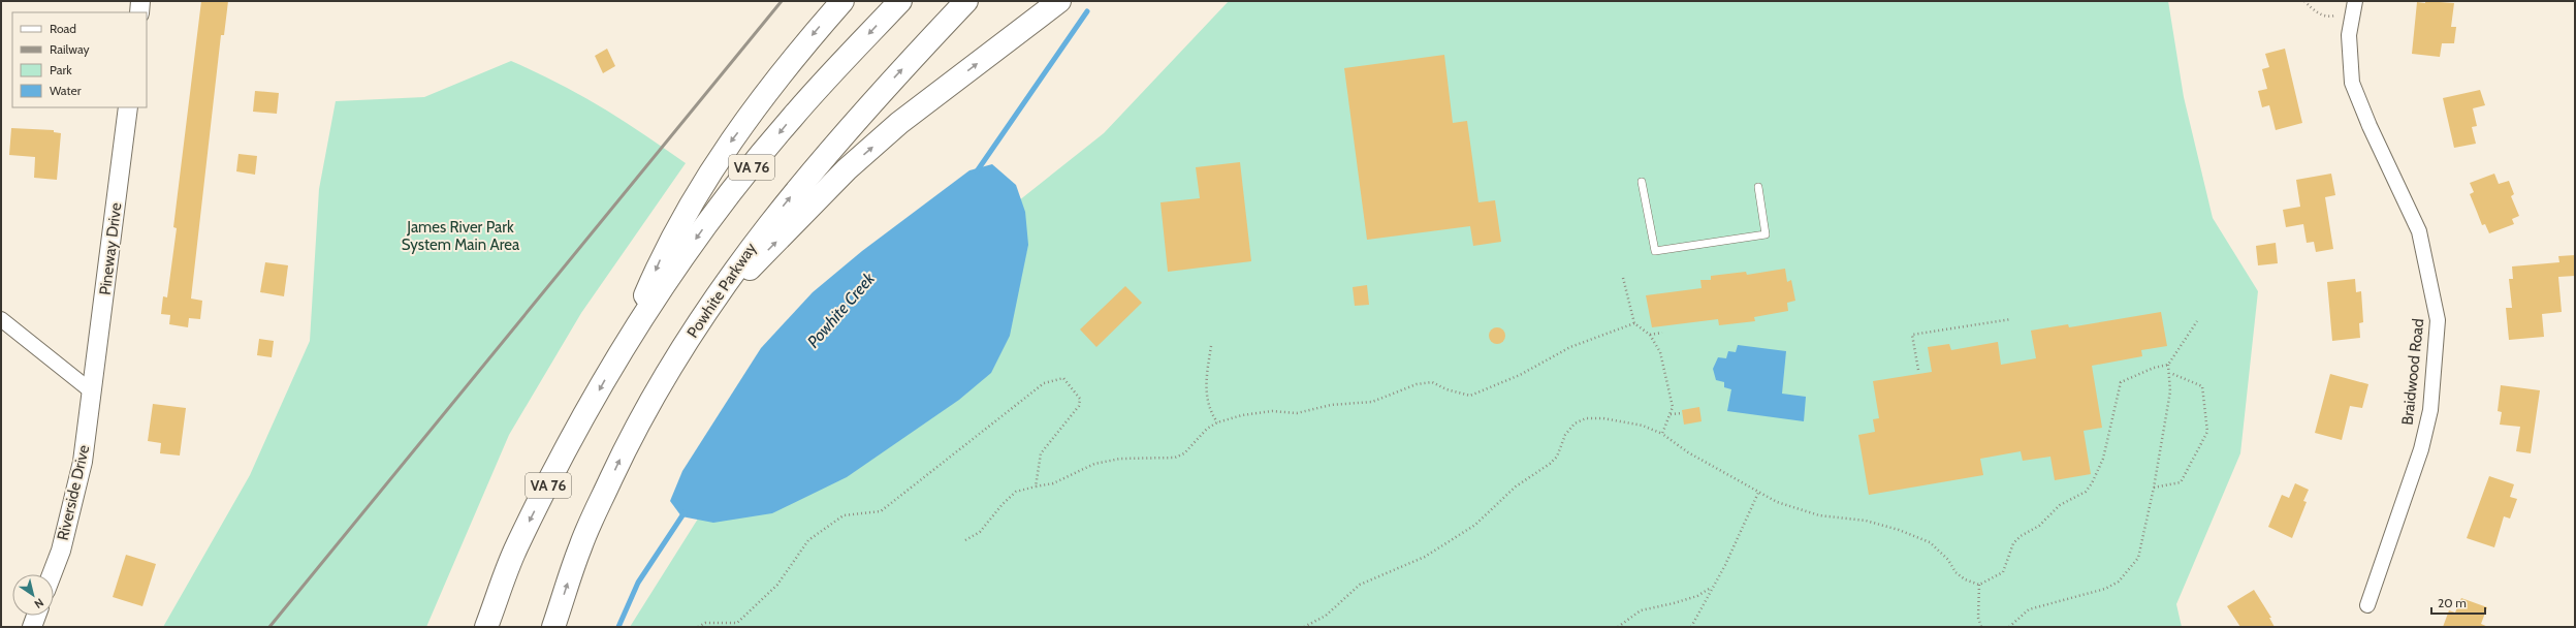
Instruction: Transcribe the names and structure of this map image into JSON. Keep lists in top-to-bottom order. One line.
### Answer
{"streets":{"highway":["VA 76","Powhite Parkway"],"street":["Pineway Drive","Braidwood Road","Riverside Drive"]},"crossings":[["Pineway Drive","Riverside Drive"]],"water":["Powhite Creek"],"parks":["James River Park System Main Area"],"legend":["Road","Railway","Park","Water"],"scale_bar":"20 m","north":"bottom right"}
